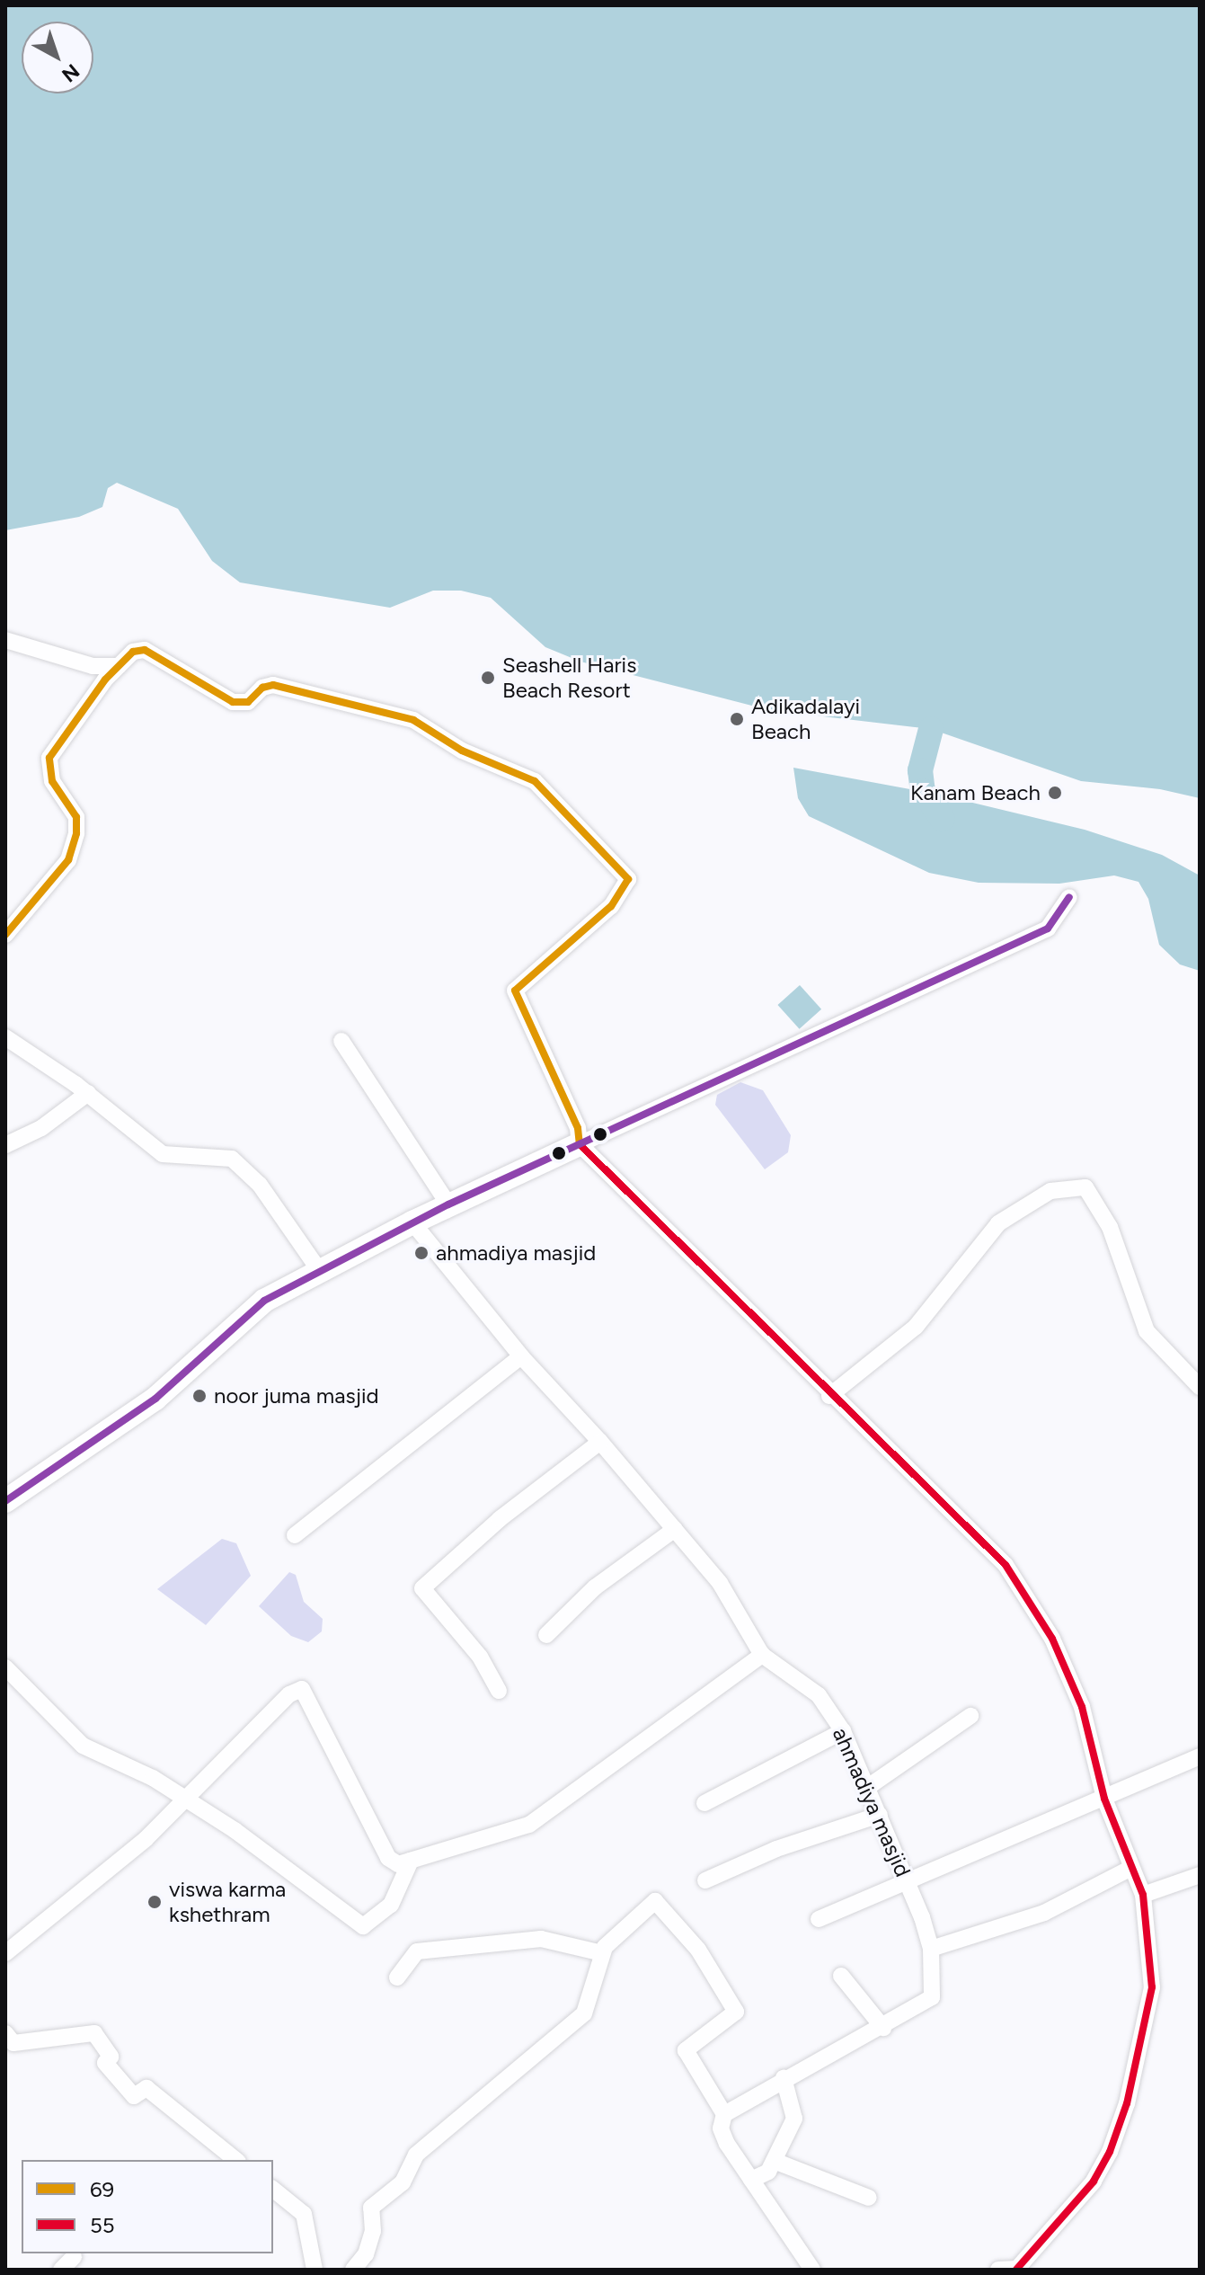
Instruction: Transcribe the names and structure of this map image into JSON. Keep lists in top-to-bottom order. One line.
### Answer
{"streets":{"street":["ahmadiya masjid"]},"places":["Seashell Haris Beach Resort","Adikadalayi Beach","Kanam Beach","ahmadiya masjid","noor juma masjid","viswa karma kshethram"],"lines":["transit line 69","transit line 55"],"legend":["69","55"],"north":"bottom right"}
